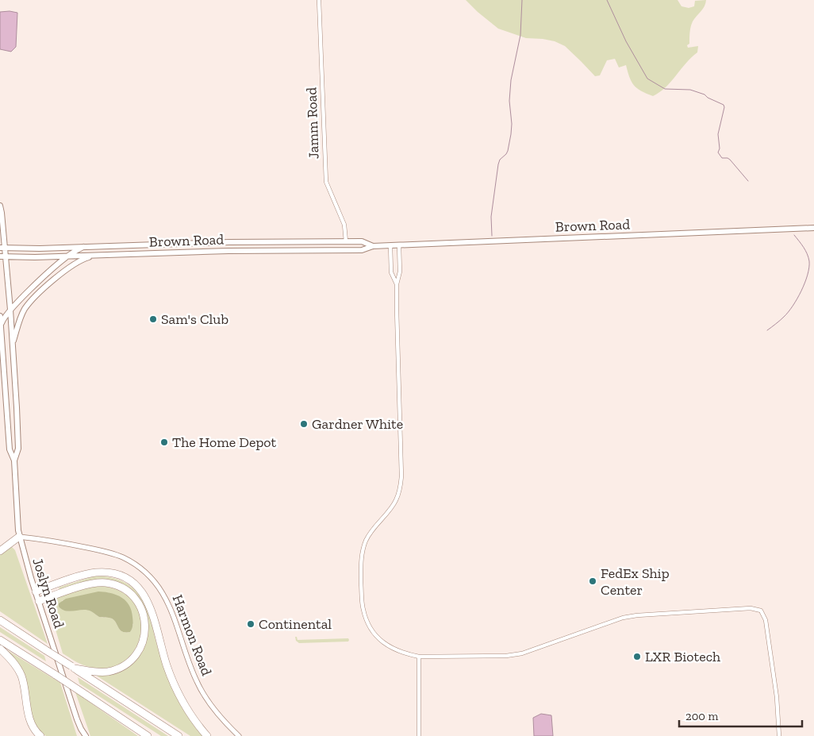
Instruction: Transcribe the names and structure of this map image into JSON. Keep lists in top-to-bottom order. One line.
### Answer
{"streets":{"main road":["Brown Road","Joslyn Road"],"street":["Jamm Road","Harmon Road"]},"crossings":[["Jamm Road","Brown Road"],["Brown Road","Joslyn Road"],["Joslyn Road","Harmon Road"]],"places":["Sam's Club","Gardner White","The Home Depot","FedEx Ship Center","Continental","LXR Biotech"],"scale_bar":"200 m"}
